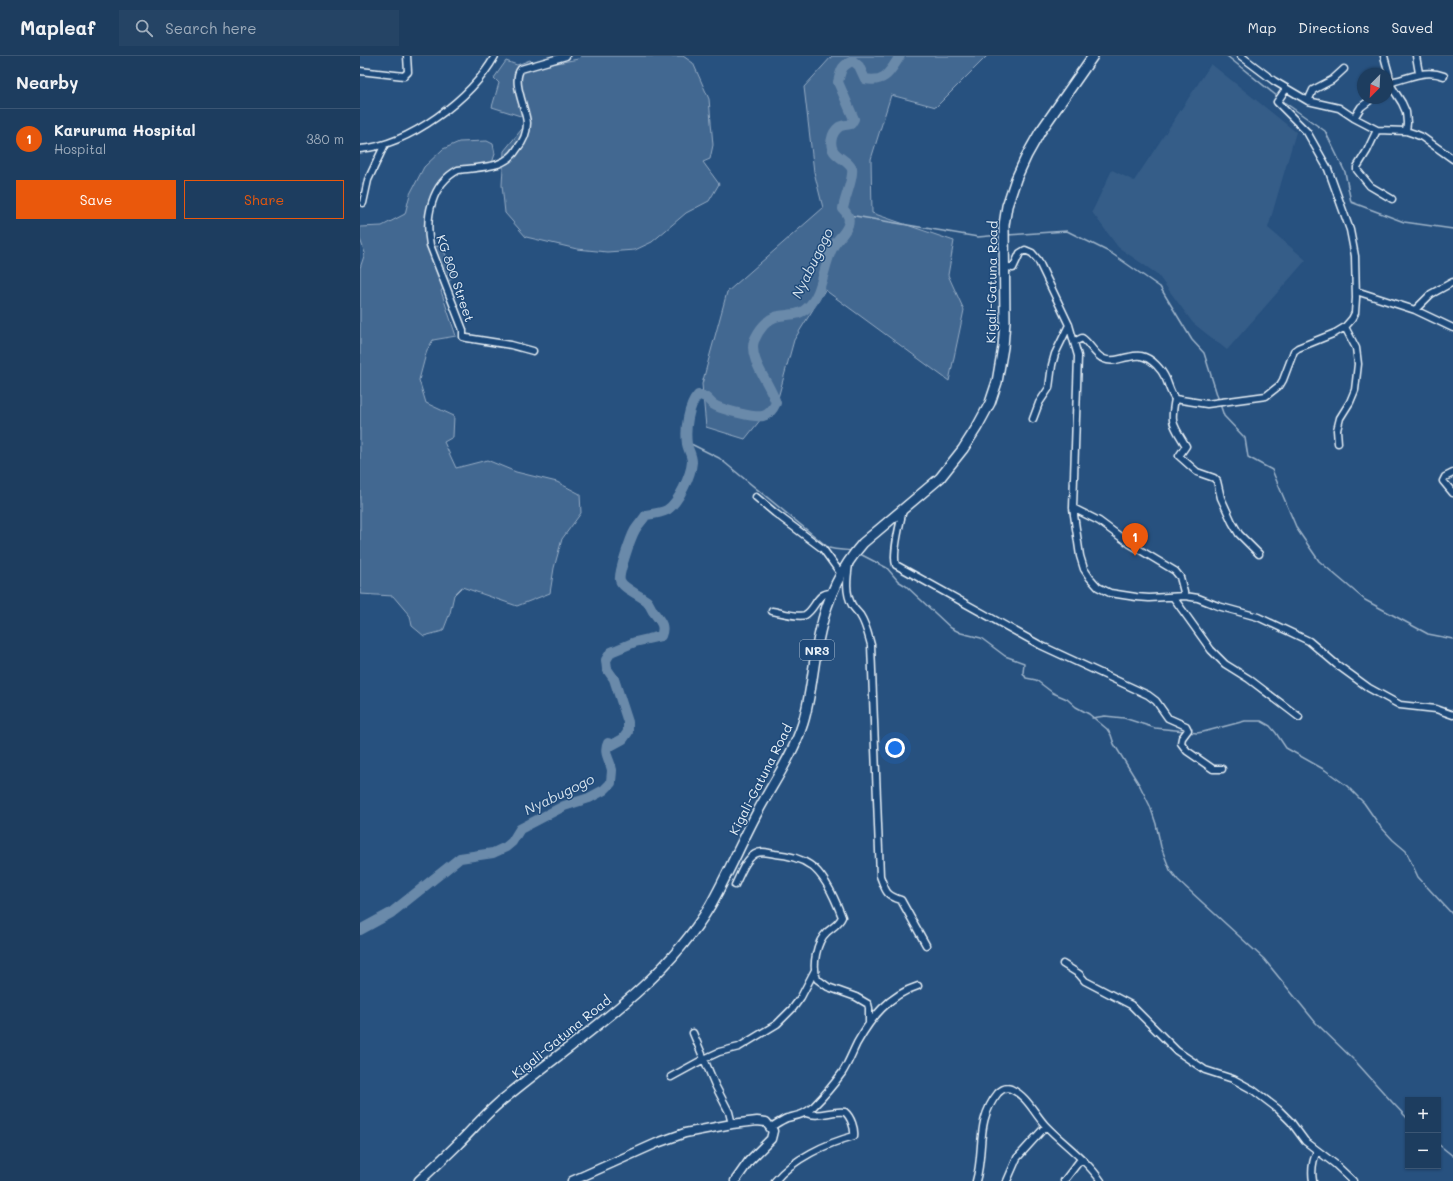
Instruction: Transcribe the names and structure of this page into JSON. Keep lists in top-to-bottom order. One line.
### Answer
{"streets":{"highway":["Kigali-Gatuna Road","NR3"],"street":["KG 800 Street"]},"water":["Nyabugogo"],"north":"bottom left","page":{"header":"Mapleaf","search":"Search here","nav":["Map","Directions","Saved"],"heading":"Nearby","list":[{"mark":"1","name":"Karuruma Hospital","note":"Hospital","value":"380 m"}],"buttons":["Save","Share"],"pins":"1","map_buttons":["+","−"]}}
